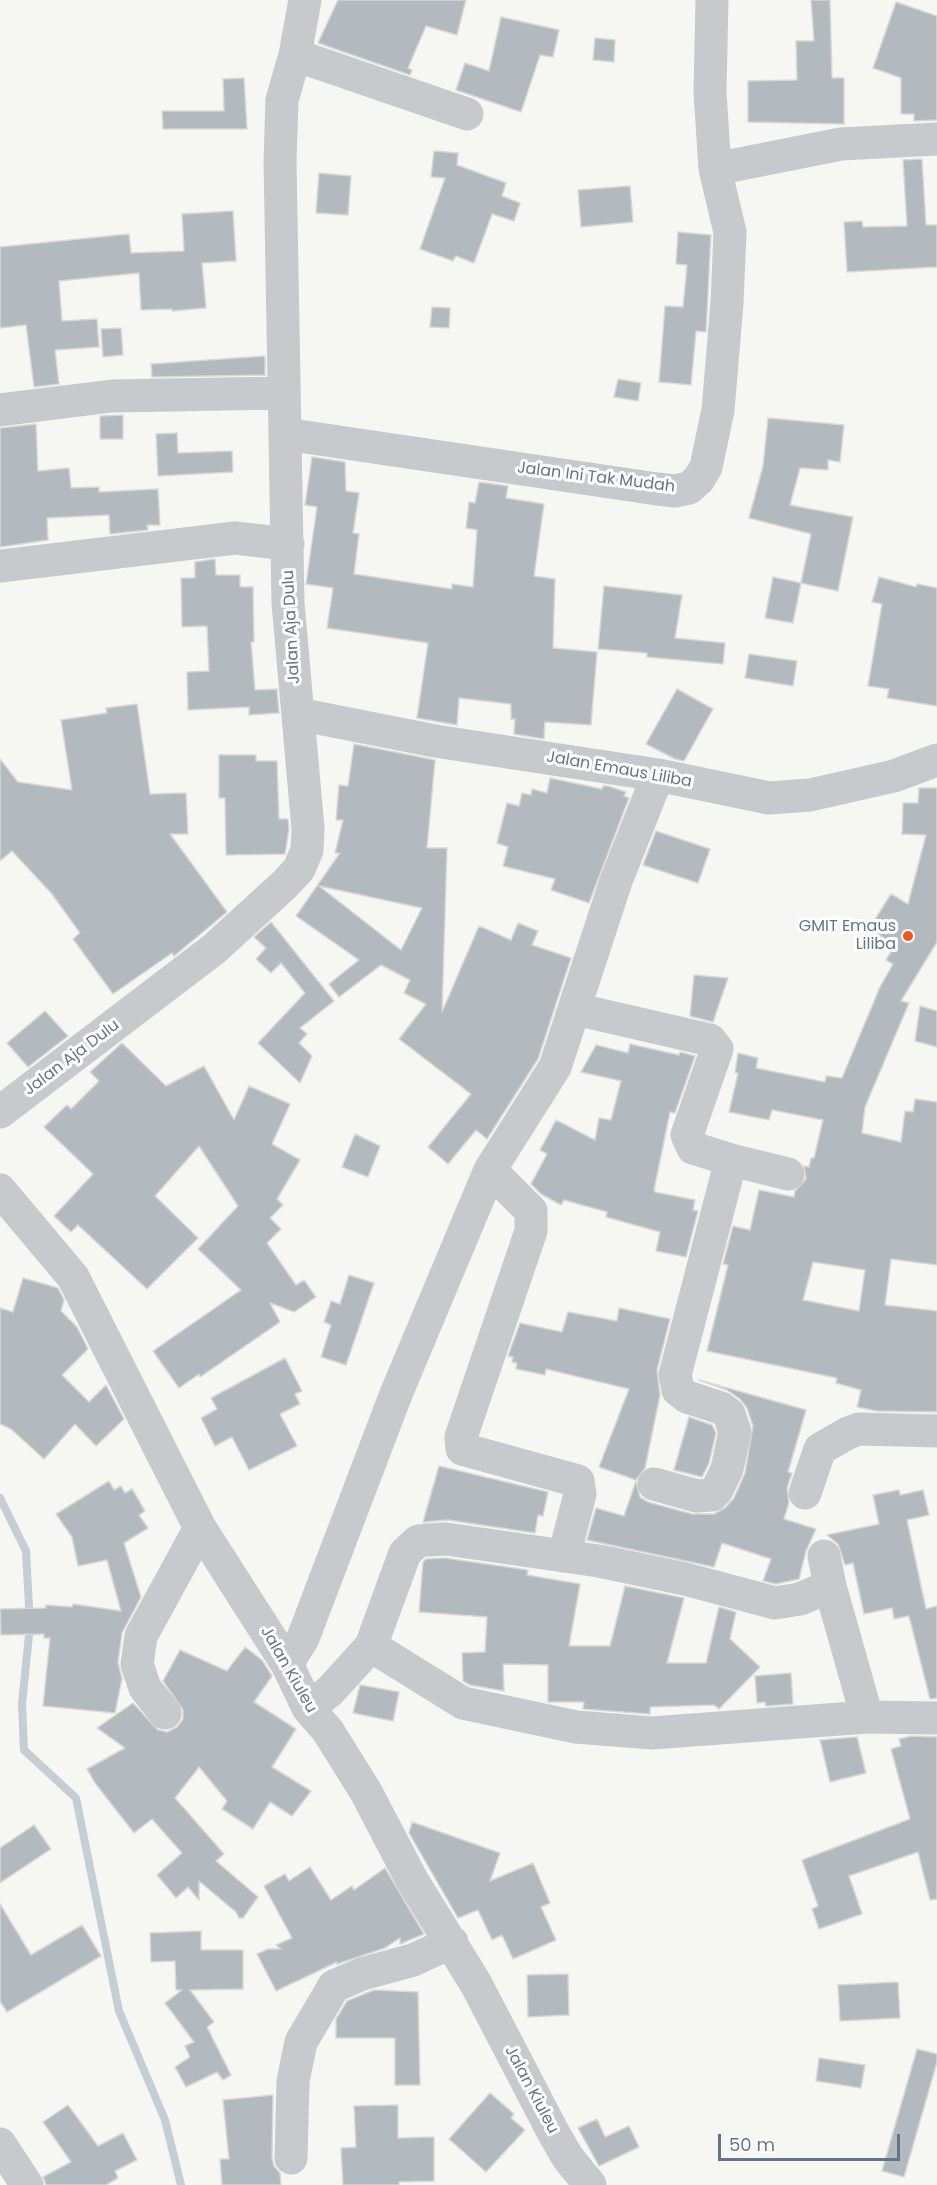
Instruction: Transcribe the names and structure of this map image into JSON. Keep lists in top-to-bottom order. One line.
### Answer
{"streets":{"street":["Jalan Ini Tak Mudah","Jalan Aja Dulu","Jalan Emaus Liliba","Jalan Kiuleu"]},"crossings":[["Jalan Ini Tak Mudah","Jalan Aja Dulu"],["Jalan Aja Dulu","Jalan Emaus Liliba"]],"places":["GMIT Emaus Liliba"],"scale_bar":"50 m"}
